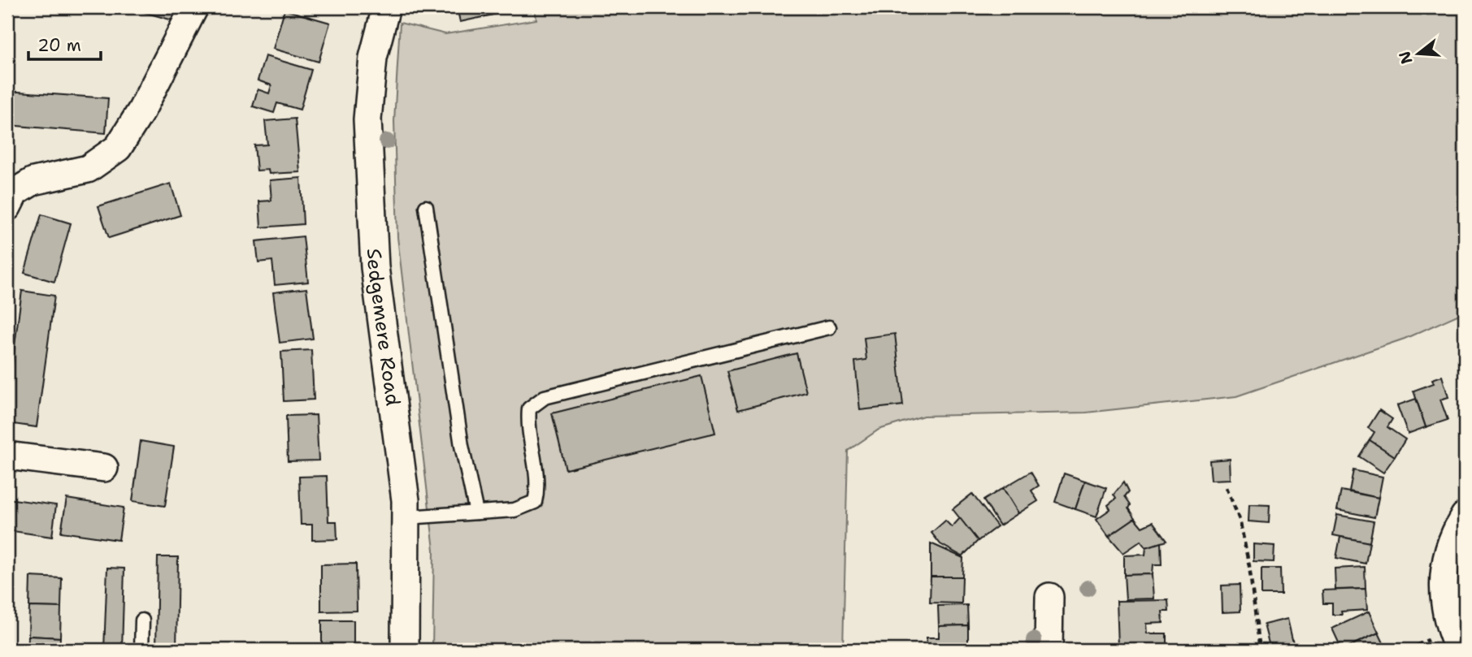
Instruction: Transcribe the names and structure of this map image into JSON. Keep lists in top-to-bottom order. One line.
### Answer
{"streets":{"street":["Sedgemere Road"]},"scale_bar":"20 m","north":"left"}
